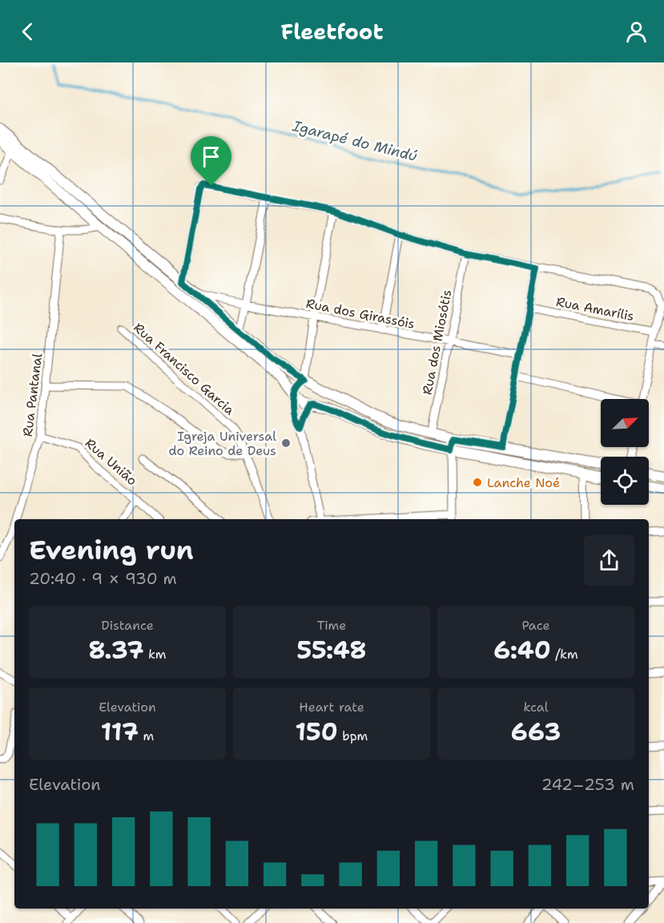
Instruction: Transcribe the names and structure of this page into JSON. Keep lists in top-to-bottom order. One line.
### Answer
{"streets":{"street":["Rua Amarílis","Rua dos Girassóis","Rua dos Miosótis","Rua Francisco Garcia","Rua Pantanal","Rua União"]},"crossings":[["Rua dos Girassóis","Rua dos Miosótis"],["Rua Pantanal","Rua União"]],"water":["Igarapé do Mindú"],"places":["Igreja Universal do Reino de Deus","Lanche Noé"],"north":"top right","page":{"header":"Fleetfoot","heading":["Evening run","20:40 · 9 × 930 m"],"stats":[["Distance","8.37 km"],["Time","55:48"],["Pace","6:40 /km"],["Elevation","117 m"],["Heart rate","150 bpm"],["kcal","663"]],"chart":["Elevation","242–253 m"]}}
